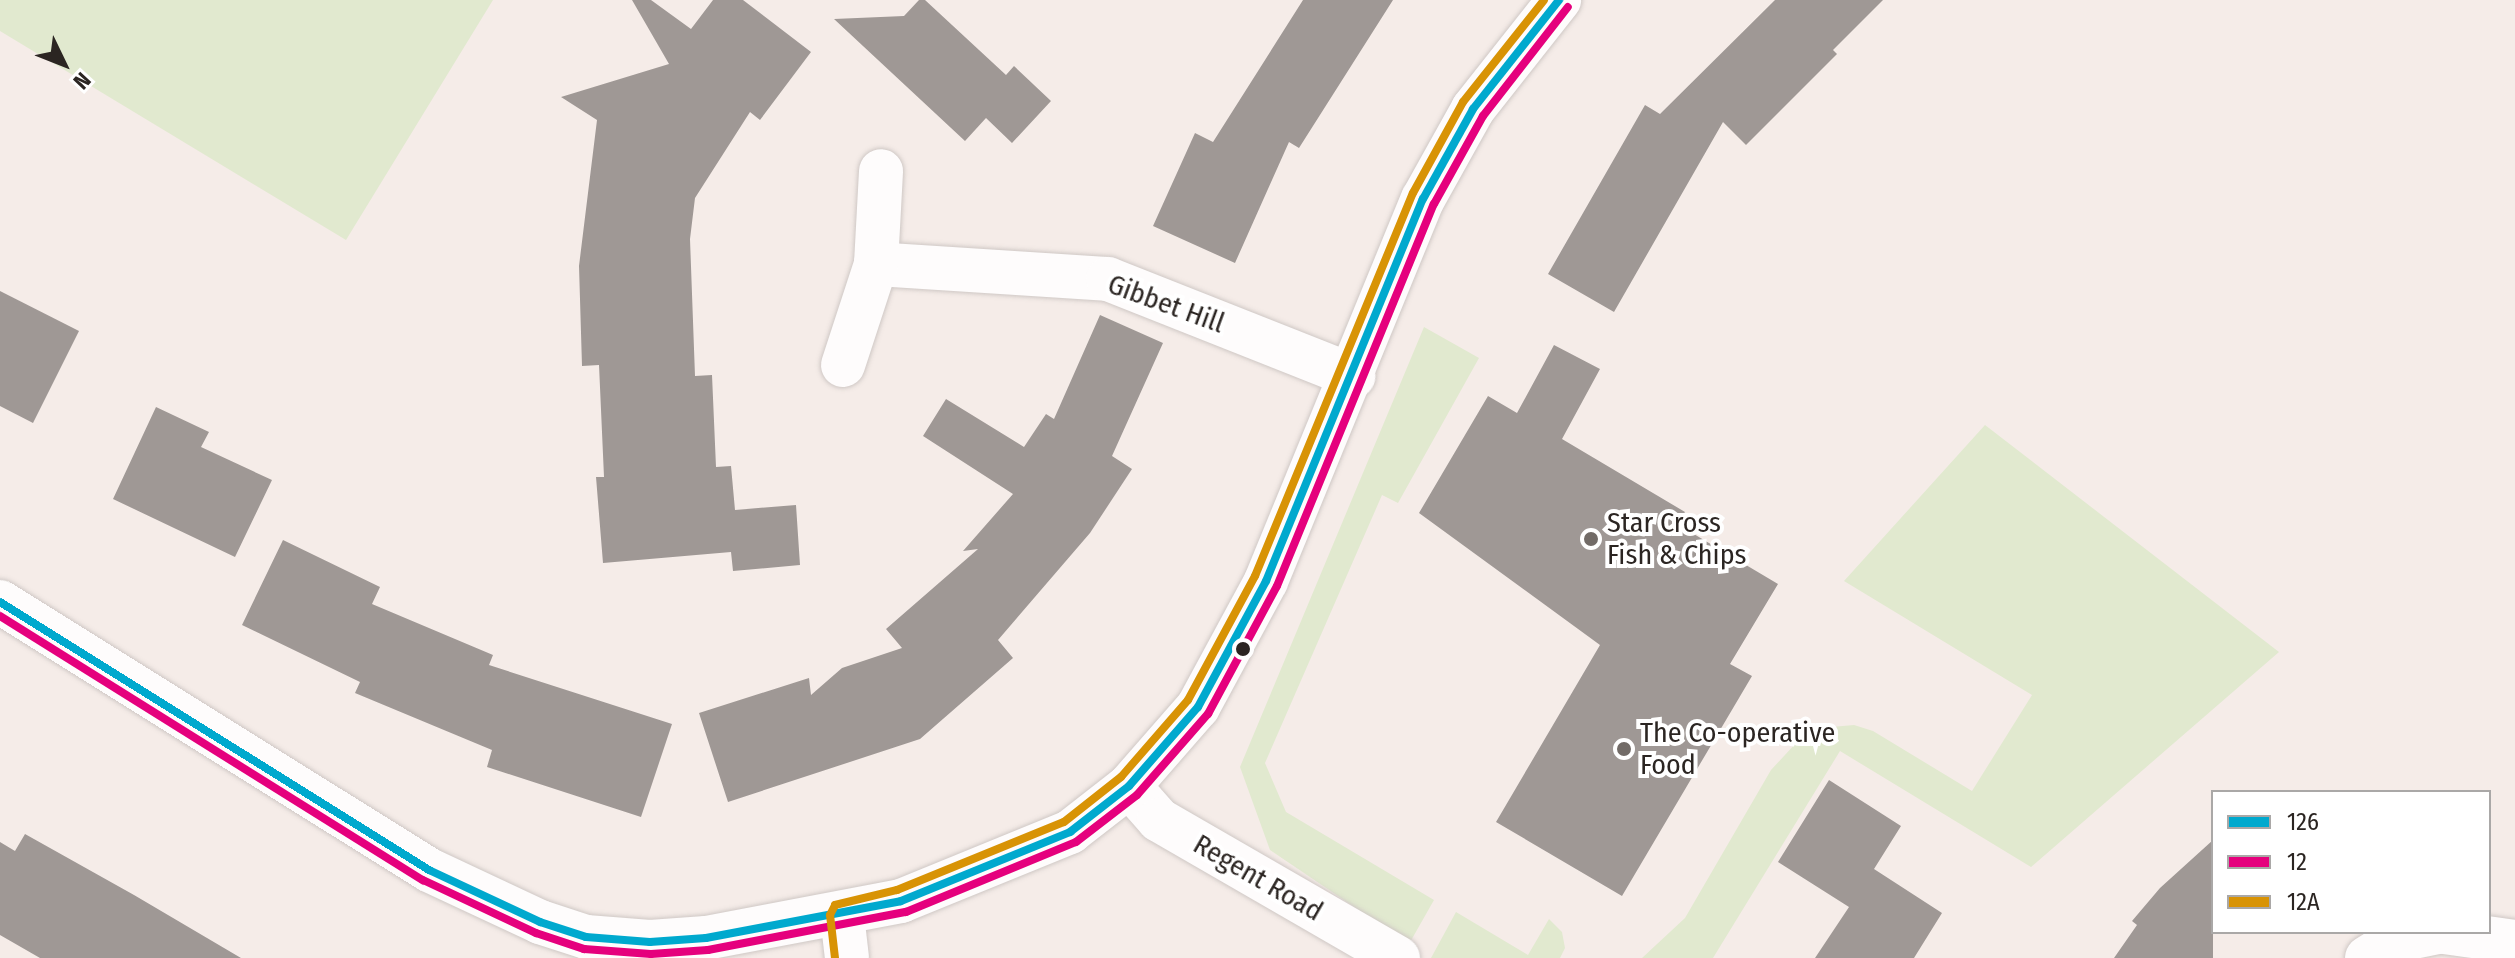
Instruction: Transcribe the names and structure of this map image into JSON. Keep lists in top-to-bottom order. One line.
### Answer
{"streets":{"street":["Gibbet Hill","Regent Road"]},"places":["Star Cross Fish & Chips","The Co-operative Food"],"lines":["transit line 126","transit line 12A","transit line 12"],"legend":["126","12","12A"],"north":"bottom right"}
